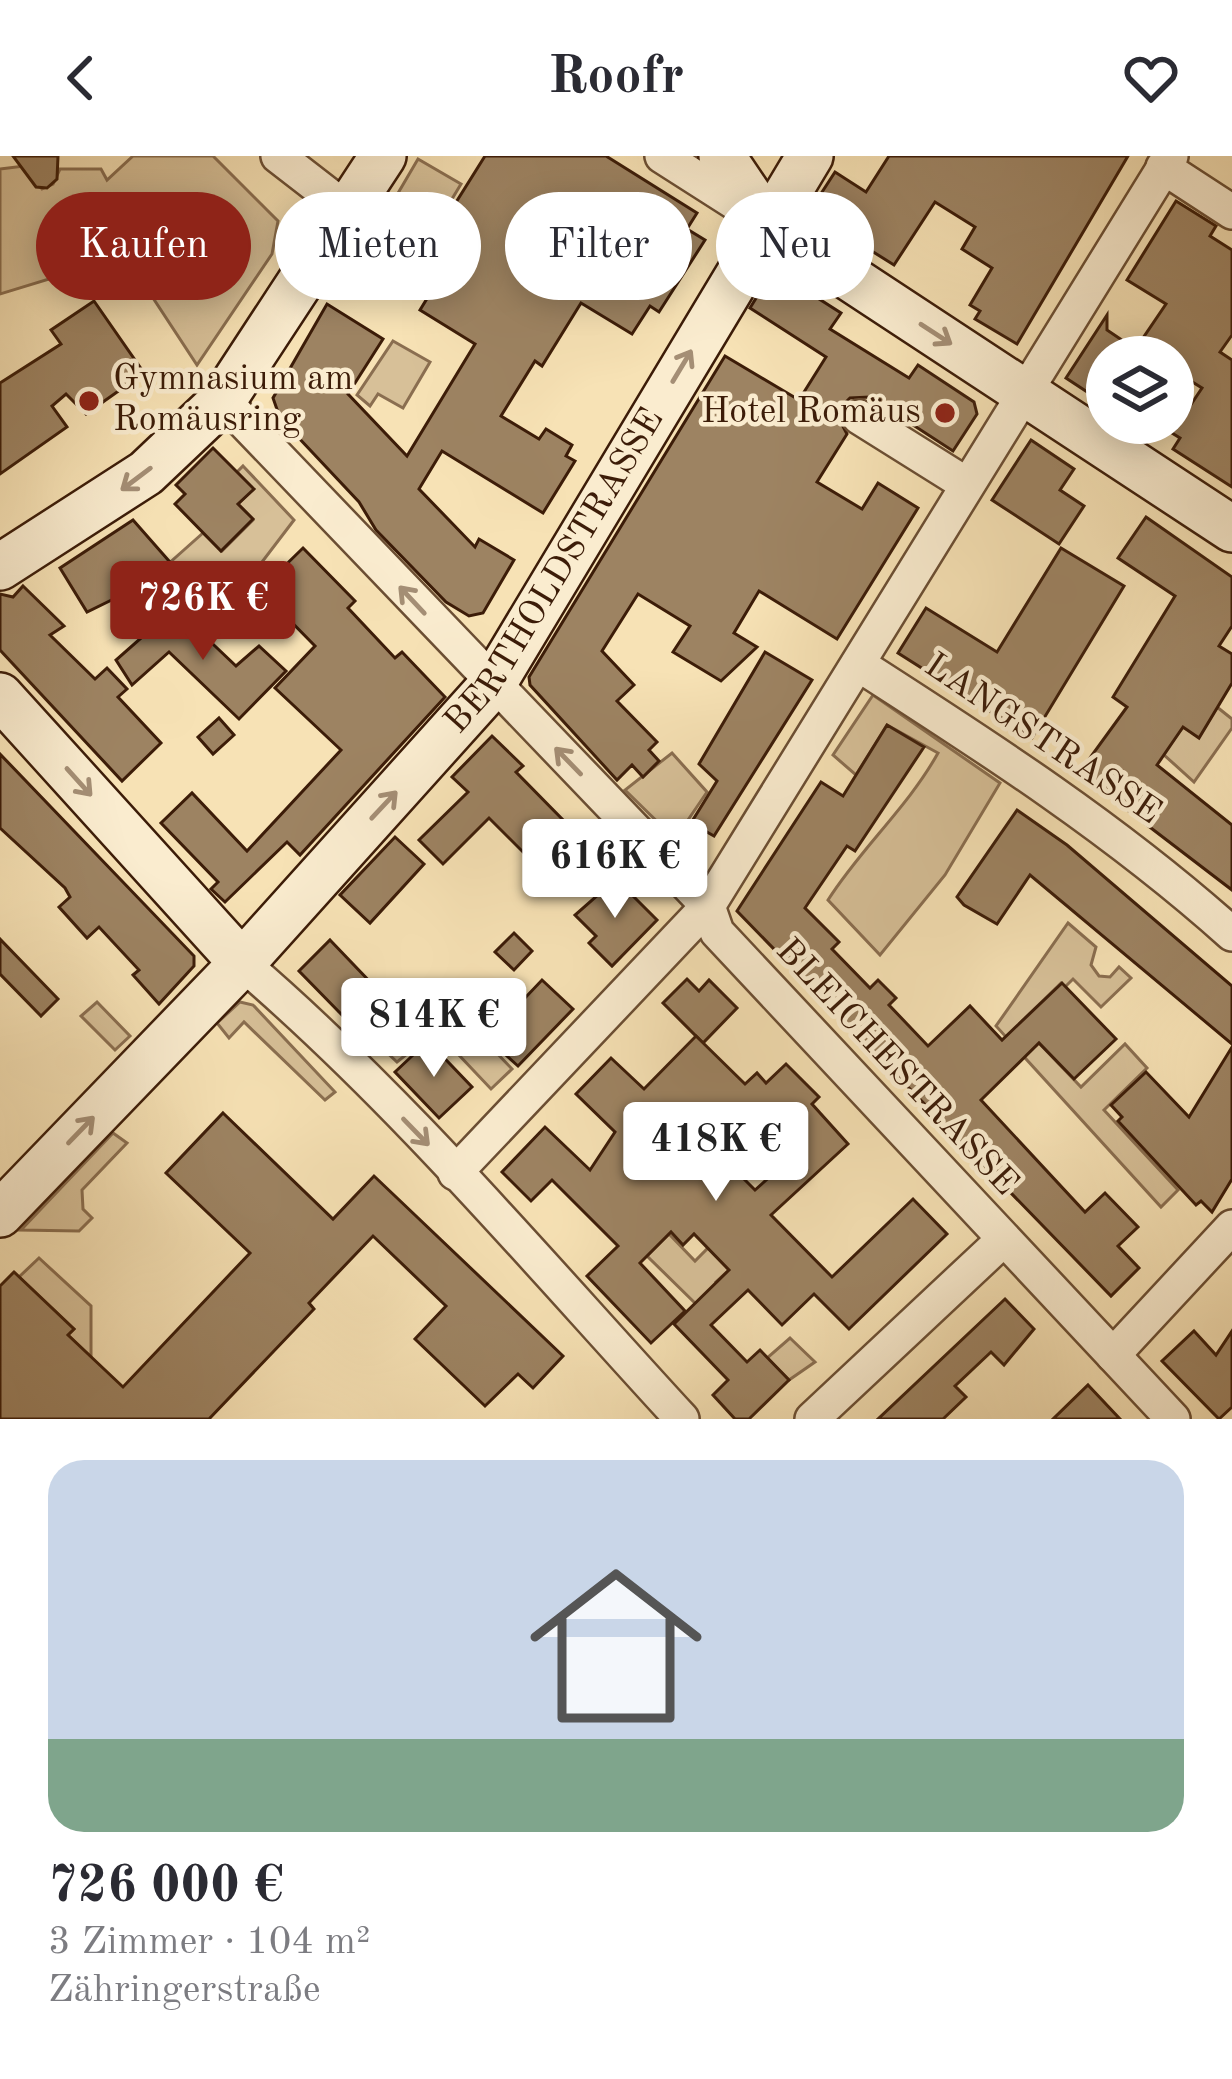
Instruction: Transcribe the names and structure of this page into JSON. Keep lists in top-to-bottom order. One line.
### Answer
{"streets":{"main road":["BERTHOLDSTRASSE"],"street":["LANGSTRASSE","BLEICHESTRASSE"]},"crossings":[["BERTHOLDSTRASSE","BLEICHESTRASSE"]],"one_way":["BERTHOLDSTRASSE","BLEICHESTRASSE"],"places":["Gymnasium am Romäusring","Hotel Romäus"],"page":{"header":"Roofr","chip":["Kaufen","Mieten","Filter","Neu"],"price":["726K €","616K €","814K €","418K €"],"list":[{"name":"726 000 €","note":"3 Zimmer · 104 m² · Zähringerstraße"}]}}
